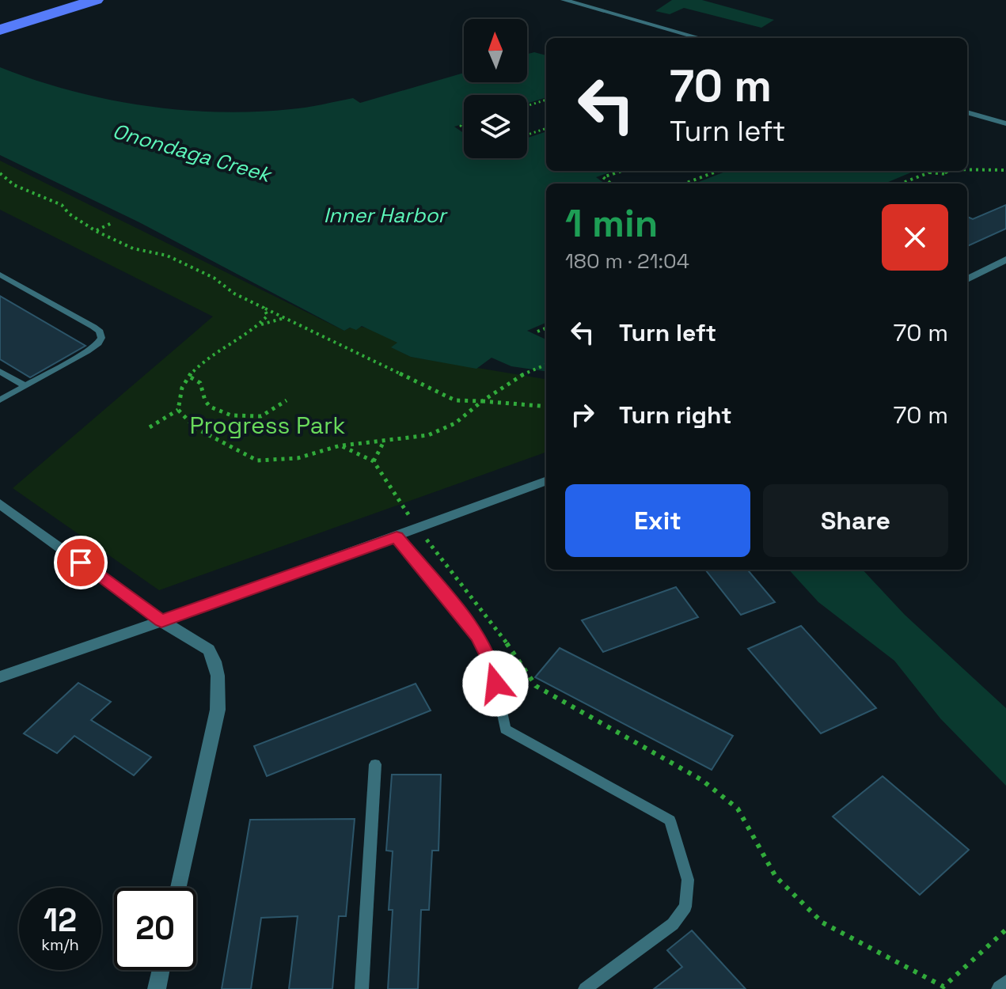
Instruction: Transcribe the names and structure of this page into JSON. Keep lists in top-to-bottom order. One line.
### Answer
{"water":["Onondaga Creek","Inner Harbor"],"parks":["Progress Park"],"north":"top","page":{"turn":["70 m","Turn left"],"heading":["1 min","180 m · 21:04"],"list":[{"name":"Turn left","value":"70 m"},{"name":"Turn right","value":"70 m"}],"buttons":["Exit","Share"],"speed":"12 km/h","limit":"20"}}
